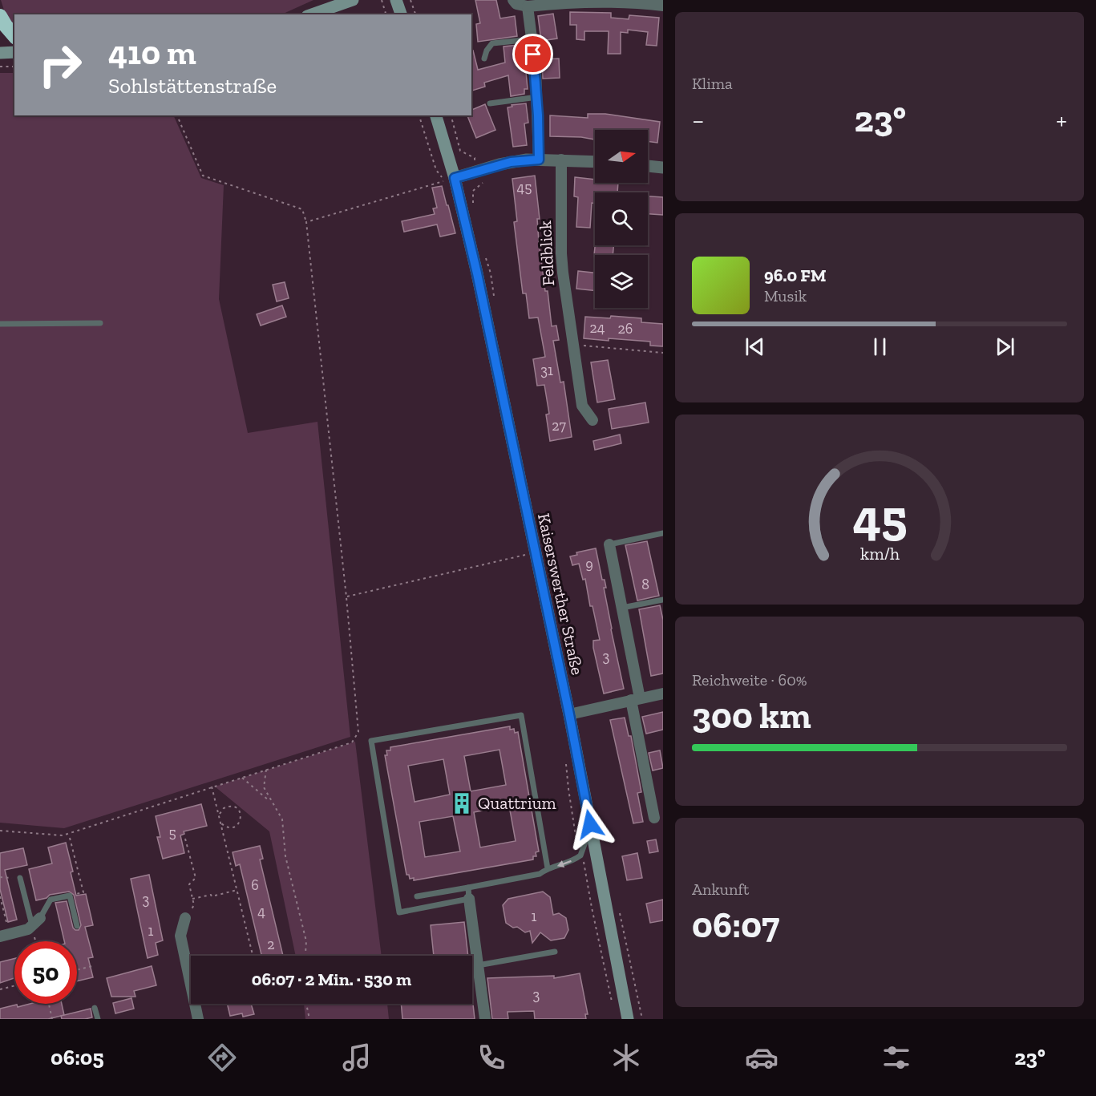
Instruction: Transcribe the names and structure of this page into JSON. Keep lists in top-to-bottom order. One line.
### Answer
{"streets":{"main road":["Kaiserswerther Straße"],"street":["Feldblick"]},"places":{"building":["Quattrium"]},"house_numbers":["45","24","26","31","27","9","8","3","5","6","3","4","1","1","2","3"],"north":"right","page":{"tile":["Klima",["Reichweite · 60%","300 km"],["Ankunft","06:07"]],"turn":["410 m","Sohlstättenstraße"],"heat":["−","23°","+"],"song":["96.0 FM","Musik"],"limit":"50","trip":"06:07 · 2 Min. · 530 m","tabs":["06:05","23°"],"gauge":["45","km/h"]}}
